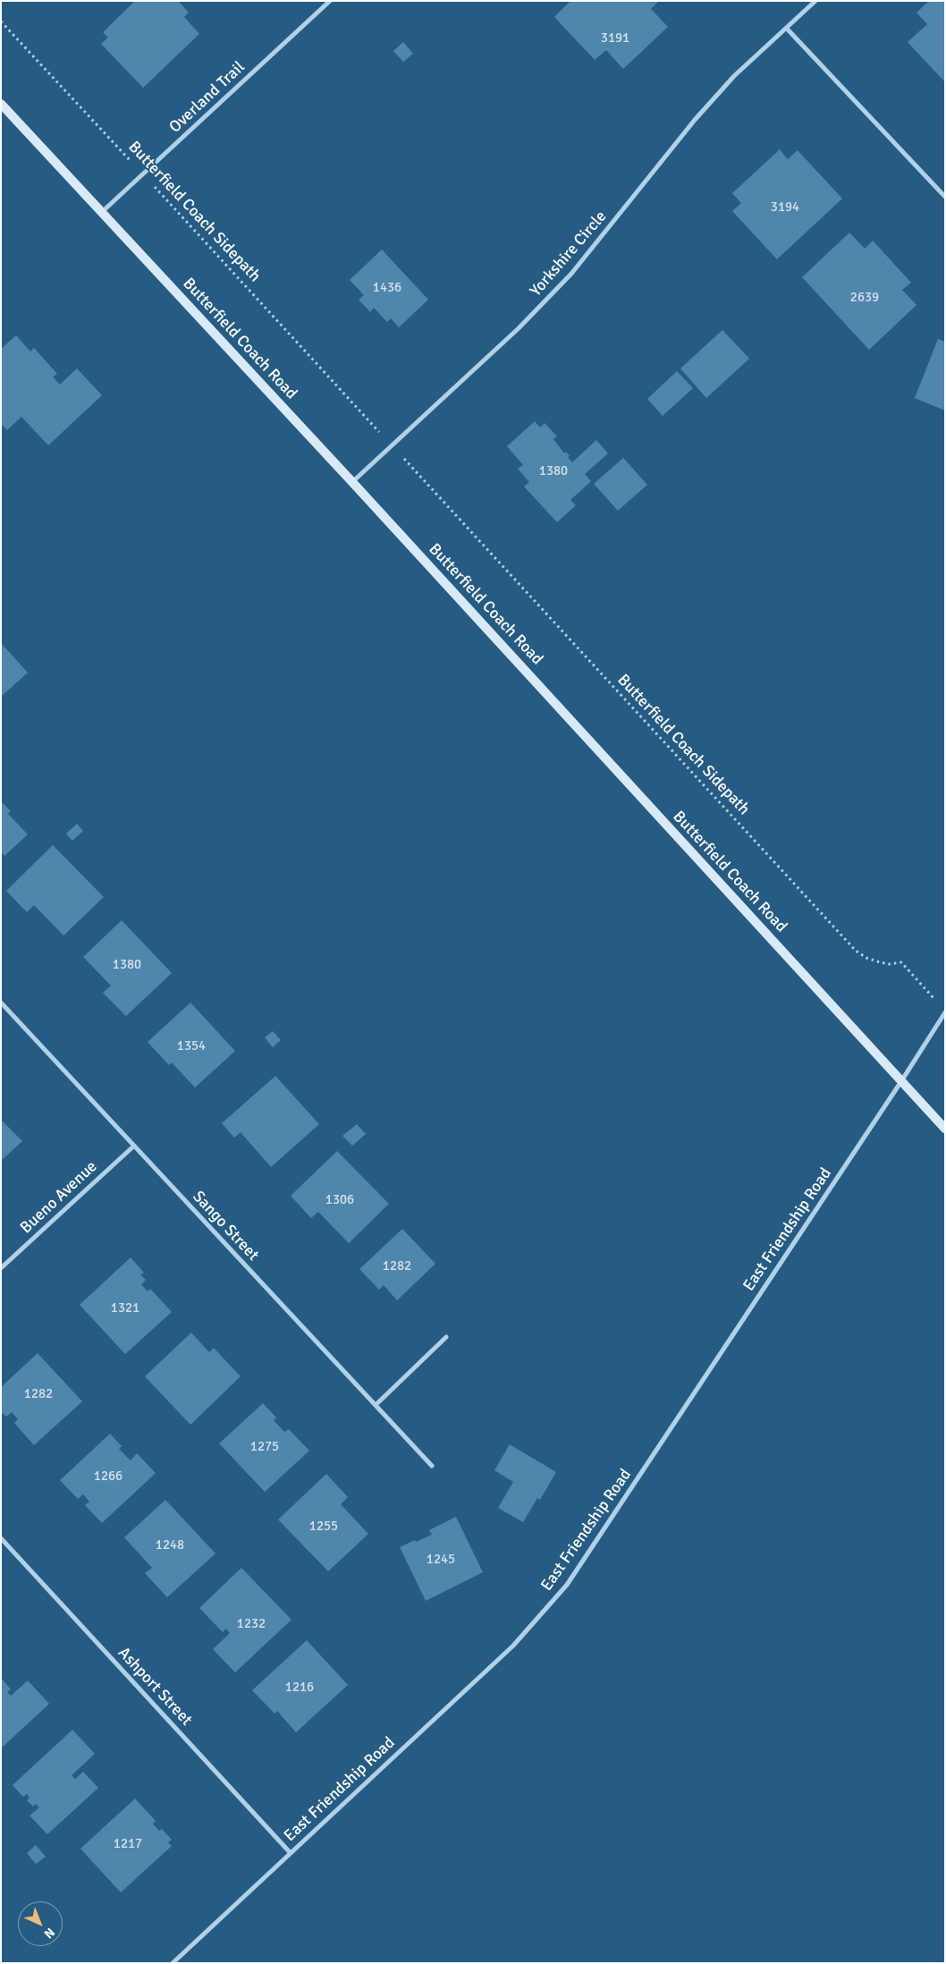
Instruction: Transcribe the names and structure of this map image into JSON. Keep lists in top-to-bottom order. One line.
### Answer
{"streets":{"main road":["Butterfield Coach Road"],"street":["Overland Trail","Yorkshire Circle","Bueno Avenue","Sango Street","East Friendship Road","Ashport Street"],"path":["Butterfield Coach Sidepath"]},"crossings":[["Overland Trail","Butterfield Coach Road"],["Yorkshire Circle","Butterfield Coach Road"],["Butterfield Coach Road","East Friendship Road"],["Bueno Avenue","Sango Street"],["East Friendship Road","Ashport Street"]],"house_numbers":["3191","3194","1436","2639","1380","1380","1354","1306","1282","1321","1282","1275","1266","1255","1248","1245","1232","1216","1217"],"north":"bottom right"}
